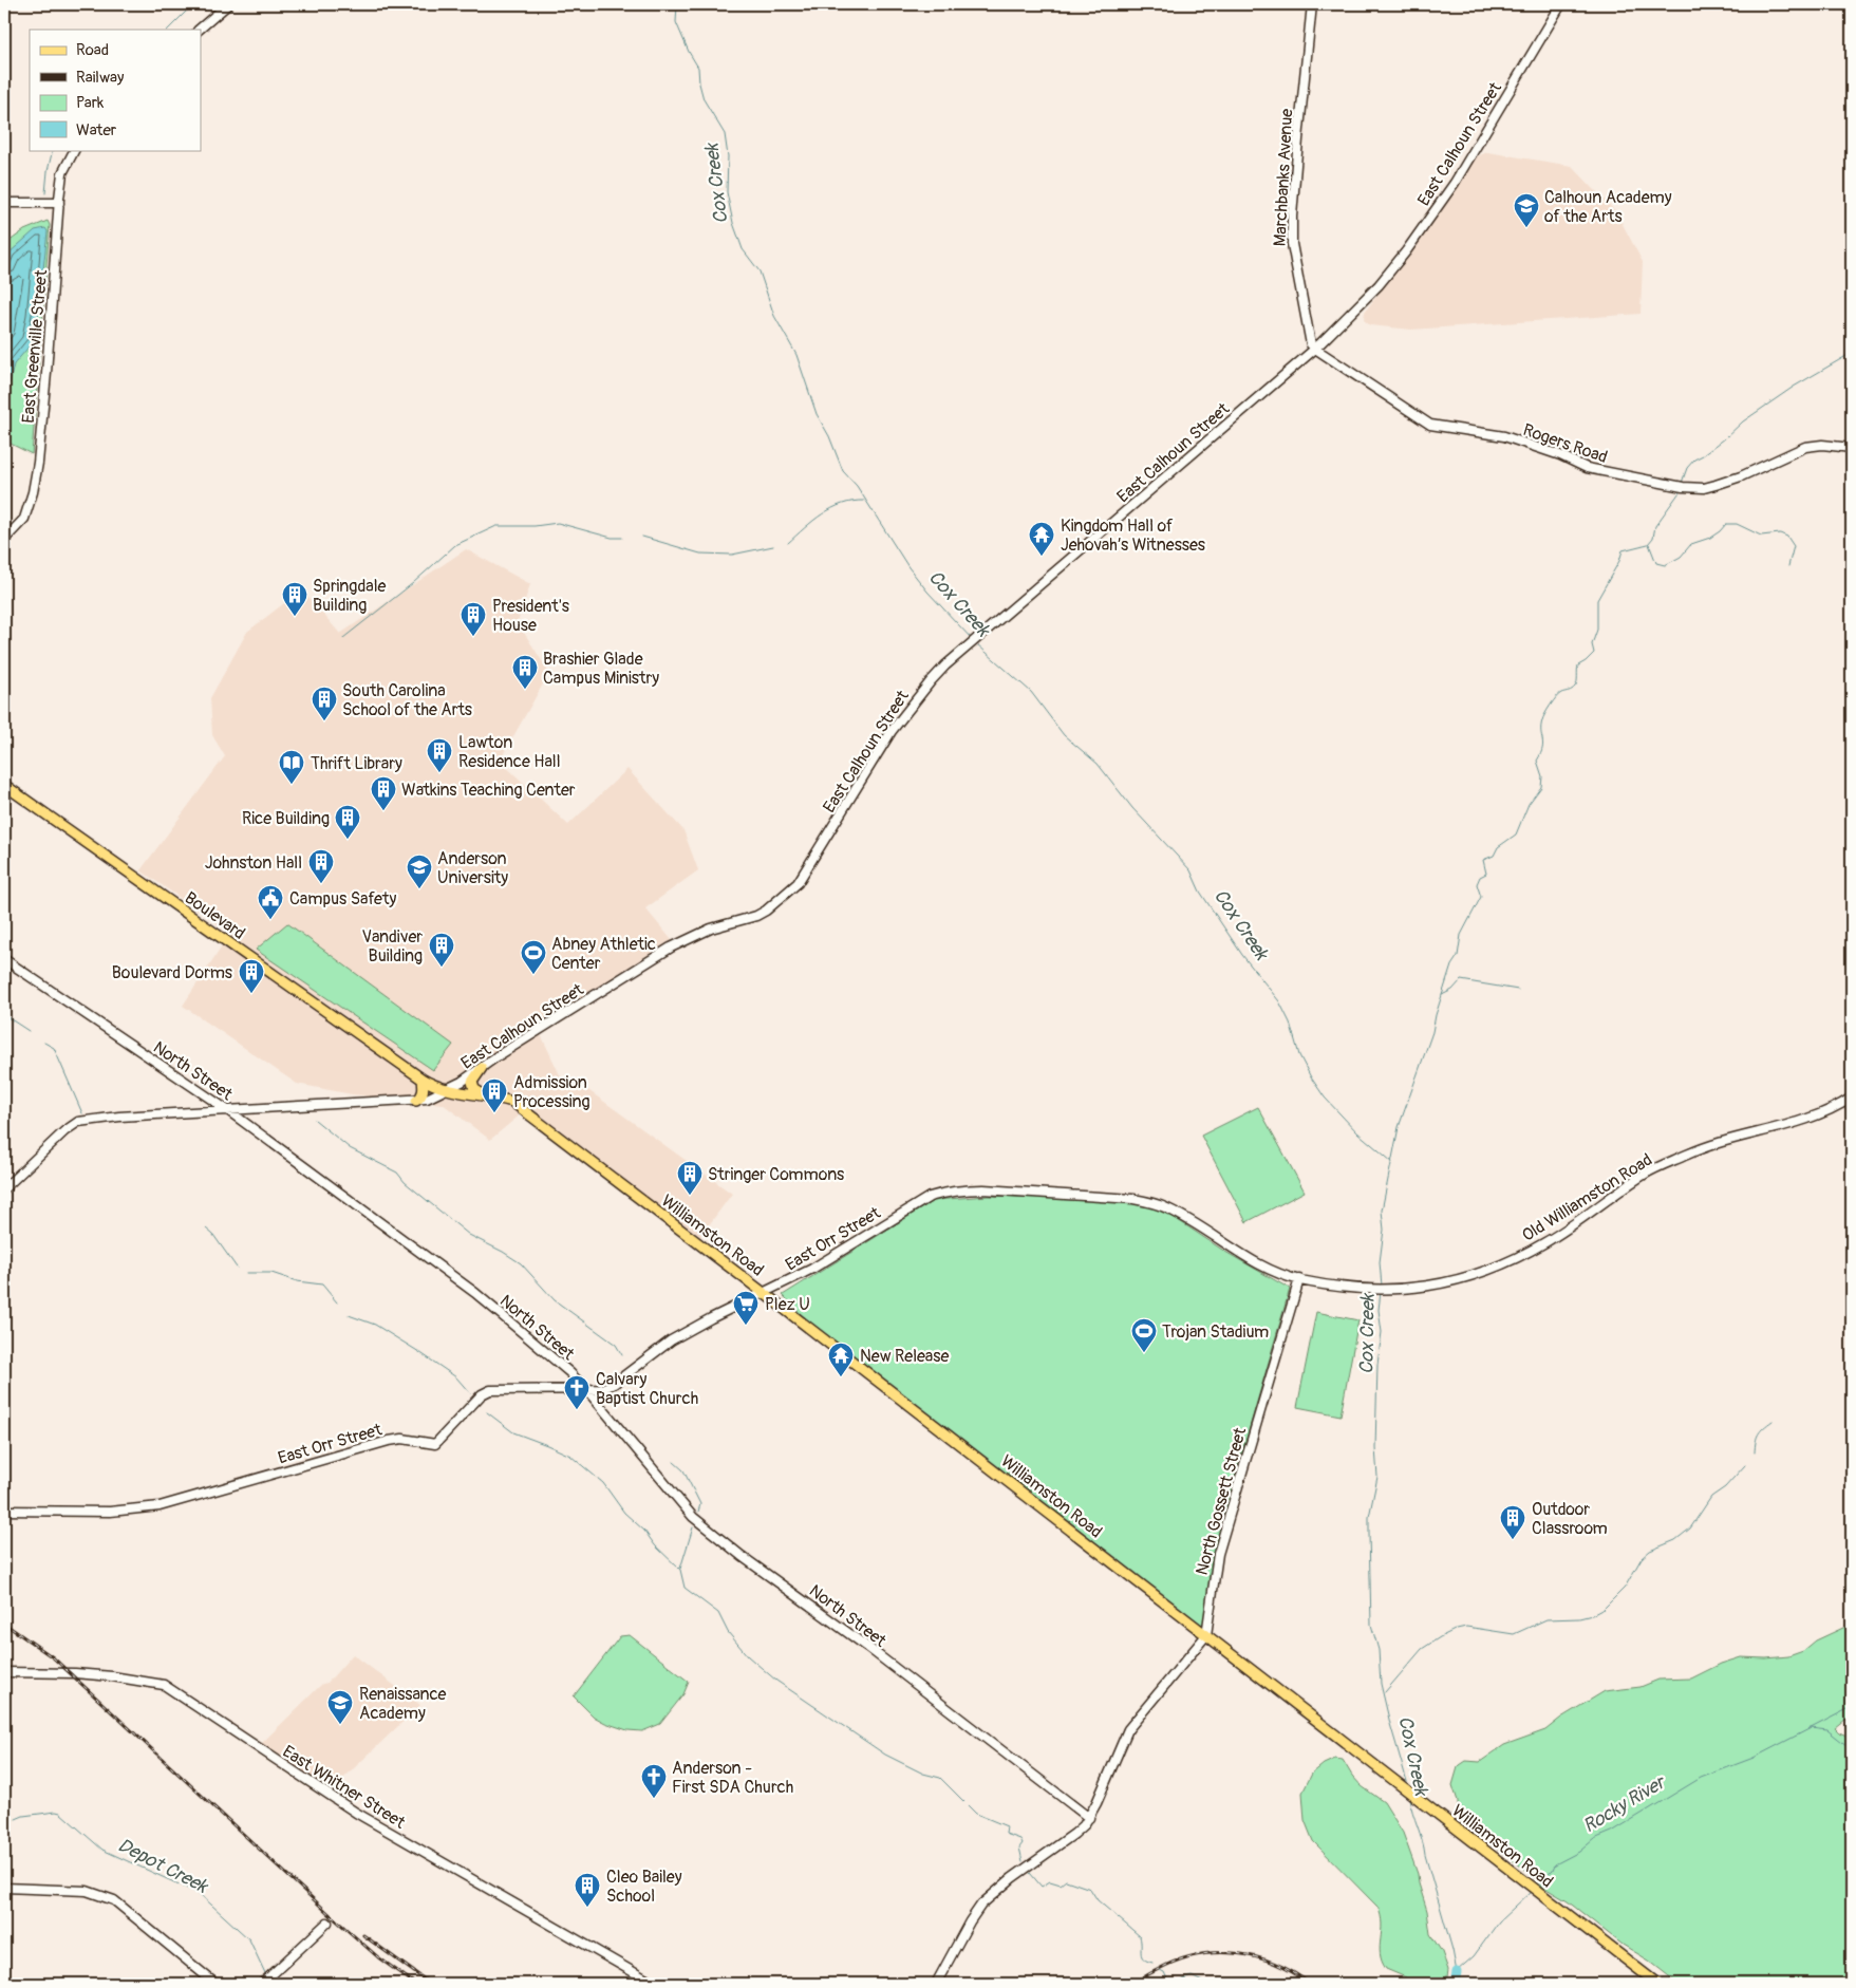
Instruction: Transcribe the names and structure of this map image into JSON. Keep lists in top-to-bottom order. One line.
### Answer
{"streets":{"main road":["Boulevard","Williamston Road"],"street":["East Calhoun Street","Marchbanks Avenue","East Greenville Street","Rogers Road","North Street","Old Williamston Road","East Orr Street","North Gossett Street","East Whitner Street"]},"crossings":[["East Calhoun Street","Marchbanks Avenue"],["East Calhoun Street","Rogers Road"],["East Calhoun Street","North Street"],["East Calhoun Street","Williamston Road"],["Marchbanks Avenue","Rogers Road"],["Boulevard","Williamston Road"],["North Street","East Orr Street"],["Old Williamston Road","East Orr Street"],["Old Williamston Road","North Gossett Street"],["Williamston Road","East Orr Street"],["Williamston Road","North Gossett Street"],["East Orr Street","North Gossett Street"]],"water":["Cox Creek","Rocky River","Depot Creek"],"places":{"school or university":["Calhoun Academy of the Arts","Anderson University","Renaissance Academy"],"temple":["Kingdom Hall of Jehovah’s Witnesses","New Release"],"building":["Springdale Building","President's House","Brashier Glade Campus Ministry","South Carolina School of the Arts","Lawton Residence Hall","Watkins Teaching Center","Rice Building","Johnston Hall","Vandiver Building","Boulevard Dorms","Admission Processing","Stringer Commons","Outdoor Classroom","Cleo Bailey School"],"library":["Thrift Library"],"public building":["Campus Safety"],"sports":["Abney Athletic Center","Trojan Stadium"],"supermarket":["Plez U"],"church":["Calvary Baptist Church","Anderson - First SDA Church"]},"legend":["Road","Railway","Park","Water"]}
